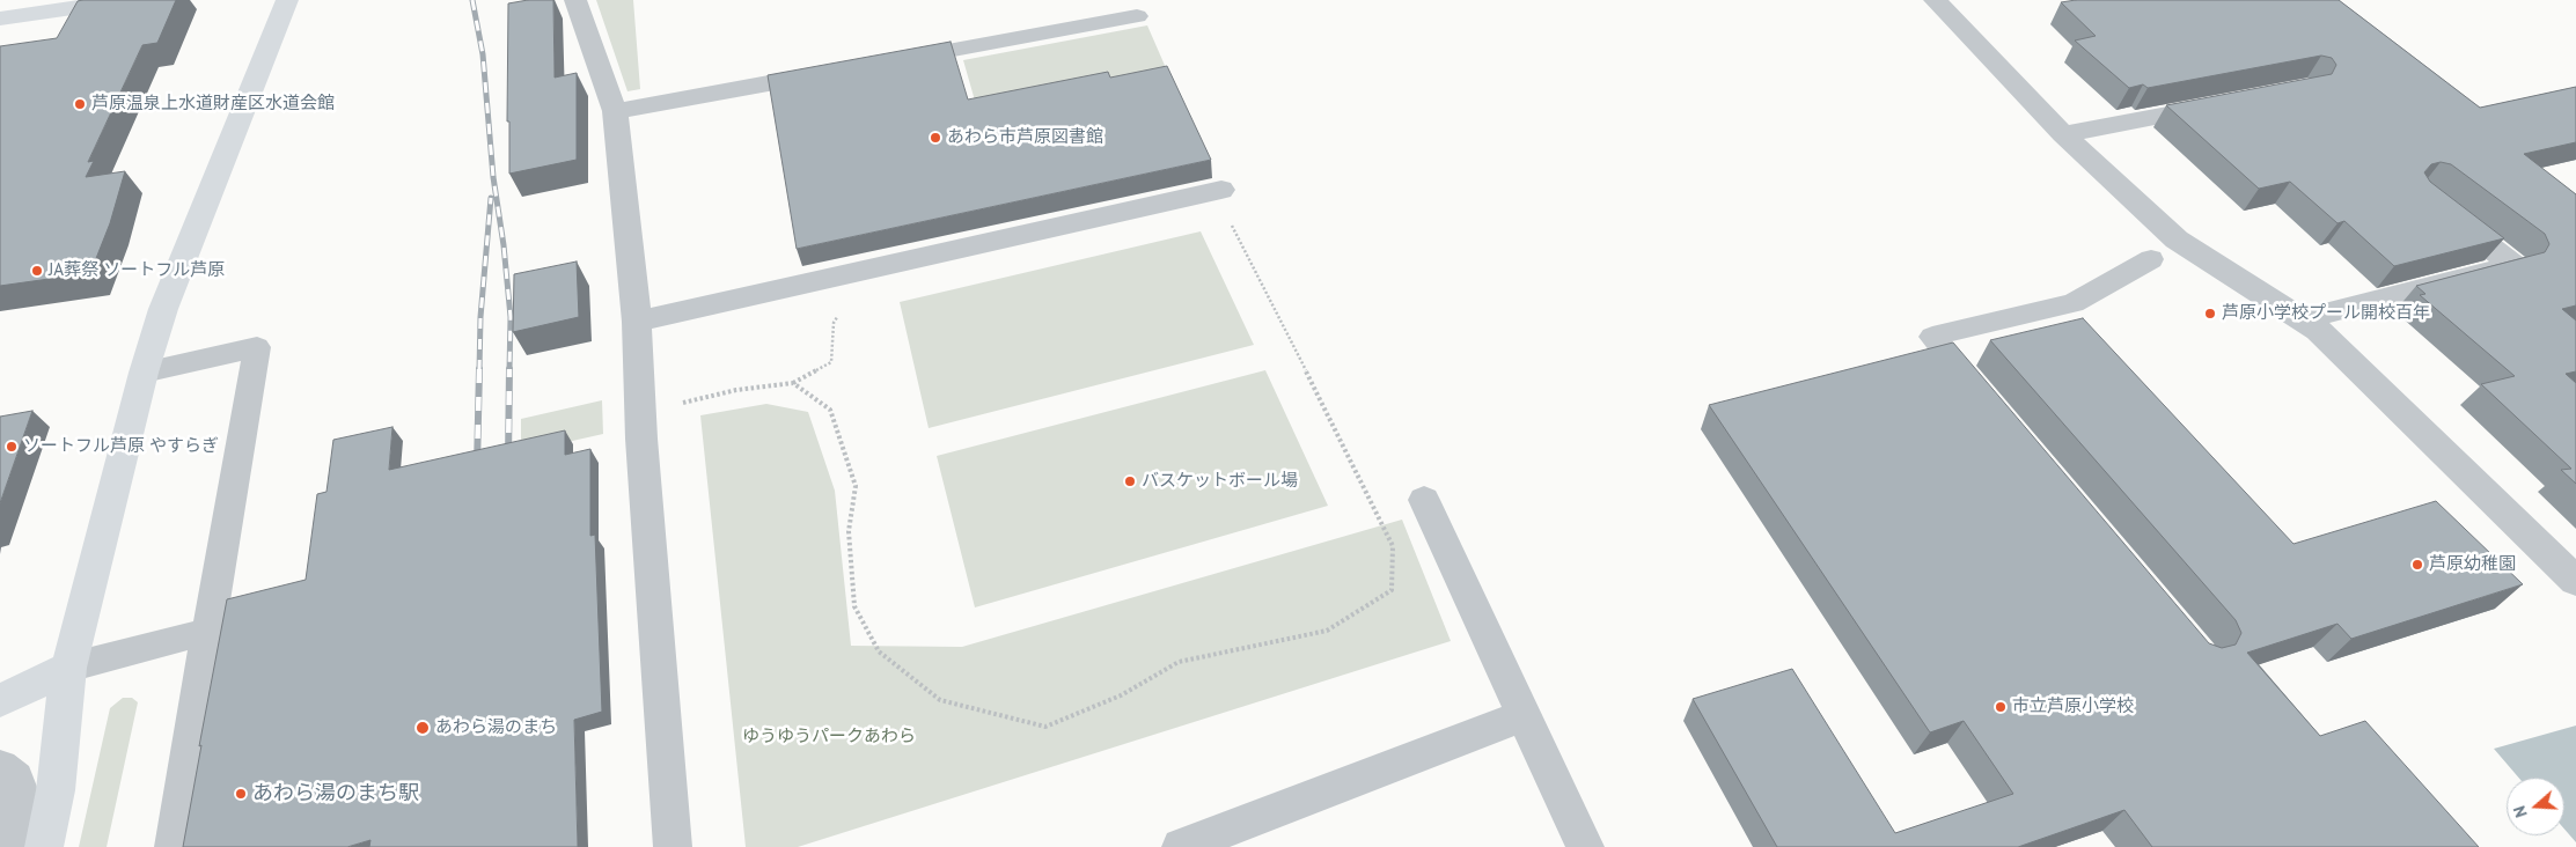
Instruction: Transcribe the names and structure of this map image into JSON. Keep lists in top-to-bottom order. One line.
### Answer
{"parks":["ゆうゆうパークあわら"],"places":["芦原温泉上水道財産区水道会館","あわら市芦原図書館","JA葬祭 ソートフル芦原","芦原小学校プール開校百年","ソートフル芦原 やすらぎ","バスケットボール場","芦原幼稚園","市立芦原小学校","あわら湯のまち","あわら湯のまち駅"],"north":"left"}
